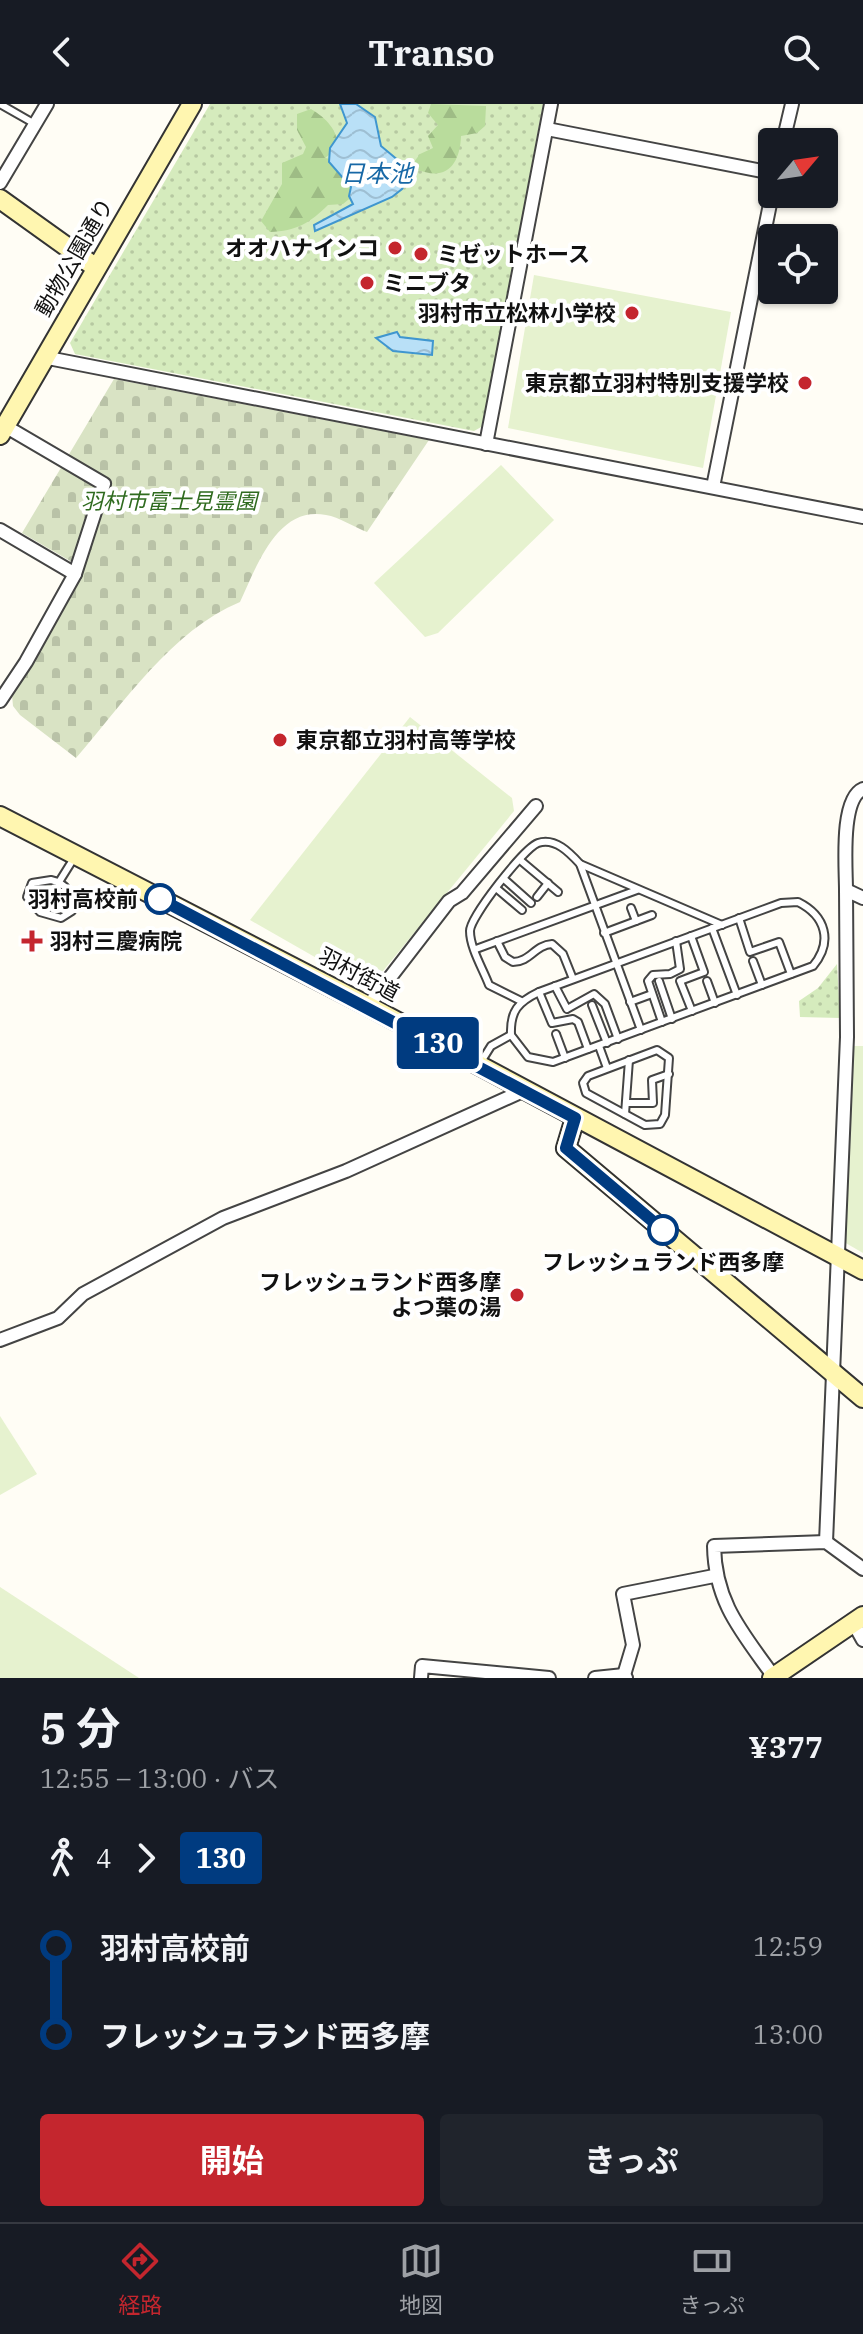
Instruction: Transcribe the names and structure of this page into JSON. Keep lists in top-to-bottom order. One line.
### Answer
{"streets":{"street":["動物公園通り","羽村街道"]},"water":["日本池"],"parks":["羽村市富士見霊園"],"places":{"other":["オオハナインコ","ミゼットホース","ミニブタ","羽村市立松林小学校","東京都立羽村特別支援学校","東京都立羽村高等学校","羽村高校前","フレッシュランド西多摩","フレッシュランド西多摩 よつ葉の湯"],"health":["羽村三慶病院"]},"lines":["bus line 130"],"north":"top right","page":{"header":"Transo","on_map":"130","heading":["5 分","12:55 – 13:00 · バス","¥377"],"legs":["4","130"],"list":[{"name":"羽村高校前","value":"12:59"},{"name":"フレッシュランド西多摩","value":"13:00"}],"buttons":["開始","きっぷ"],"tabs":["経路","地図","きっぷ"]}}
